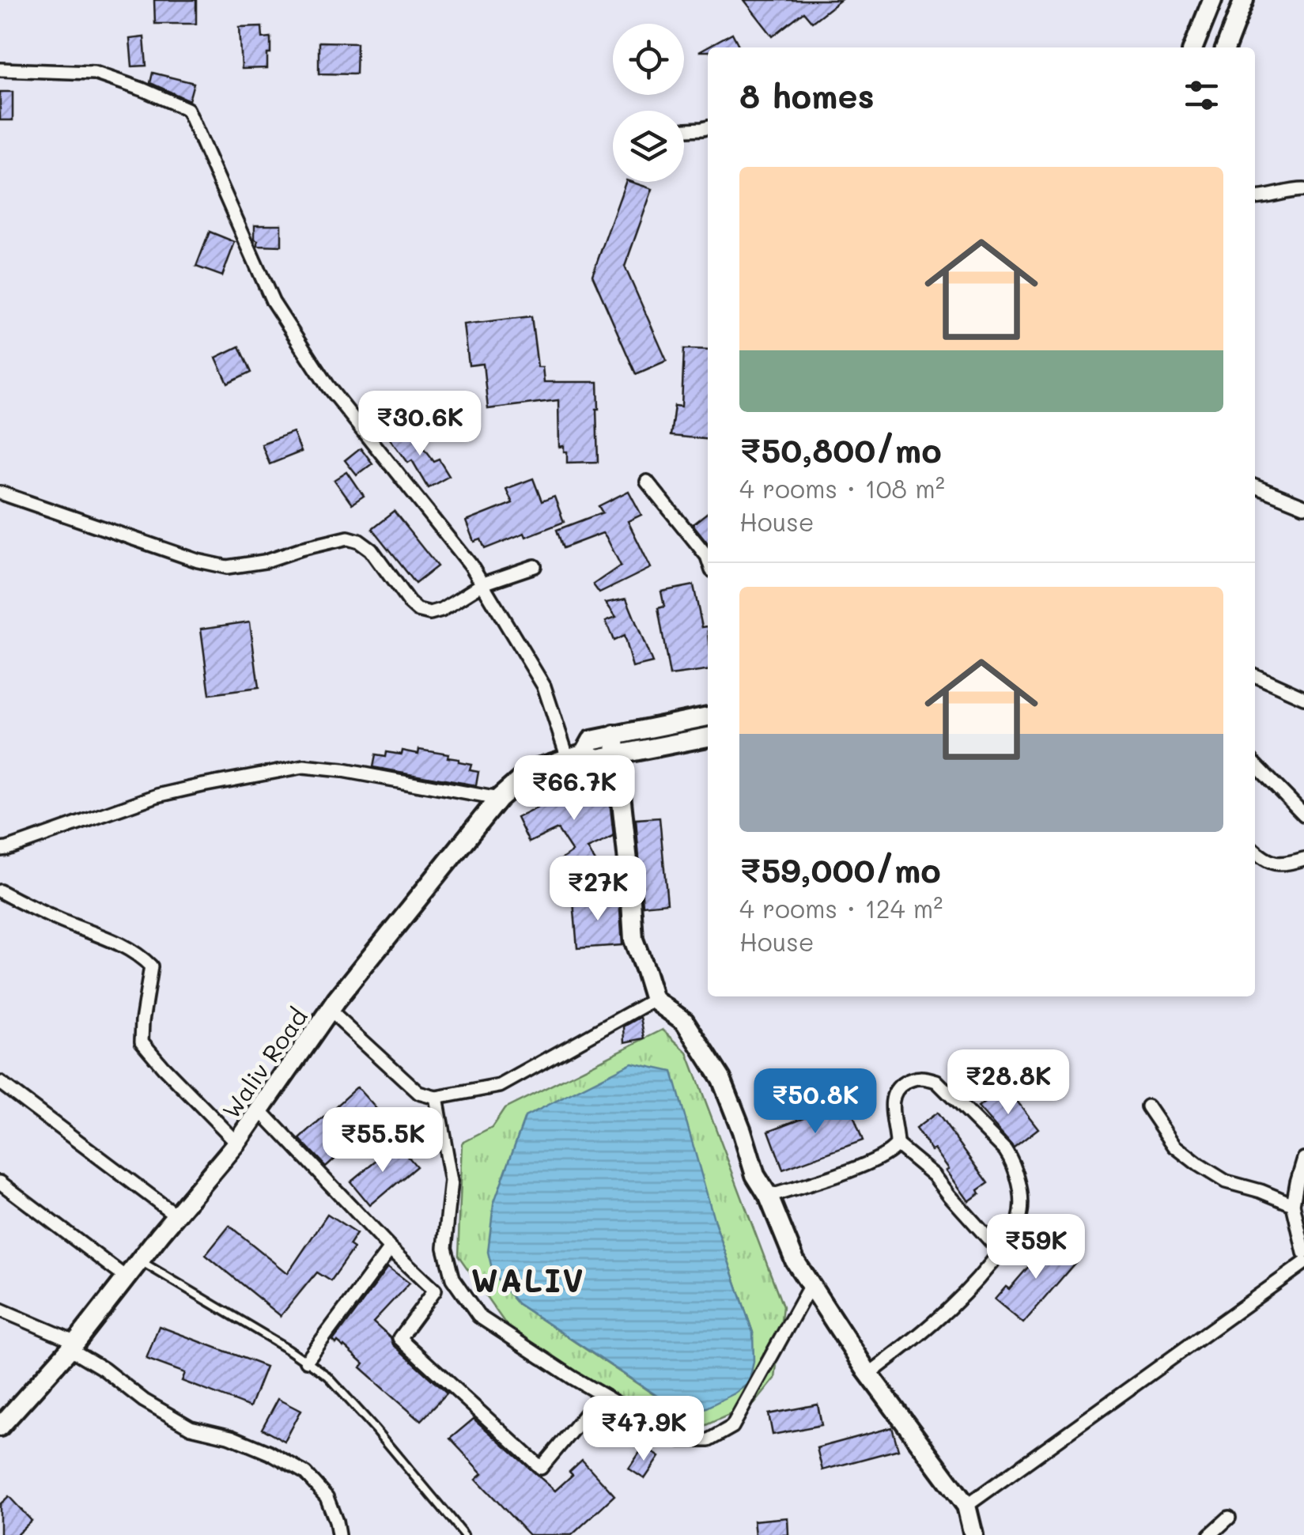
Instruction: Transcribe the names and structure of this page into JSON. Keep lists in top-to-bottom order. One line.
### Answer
{"streets":{"main road":["Waliv Road"]},"districts":["WALIV"],"page":{"heading":"8 homes","list":[{"name":"₹50,800/mo","note":"4 rooms · 108 m² · House"},{"name":"₹59,000/mo","note":"4 rooms · 124 m² · House"}],"price":["₹30.6K","₹66.7K","₹27K","₹28.8K","₹50.8K","₹55.5K","₹59K","₹47.9K"]}}
